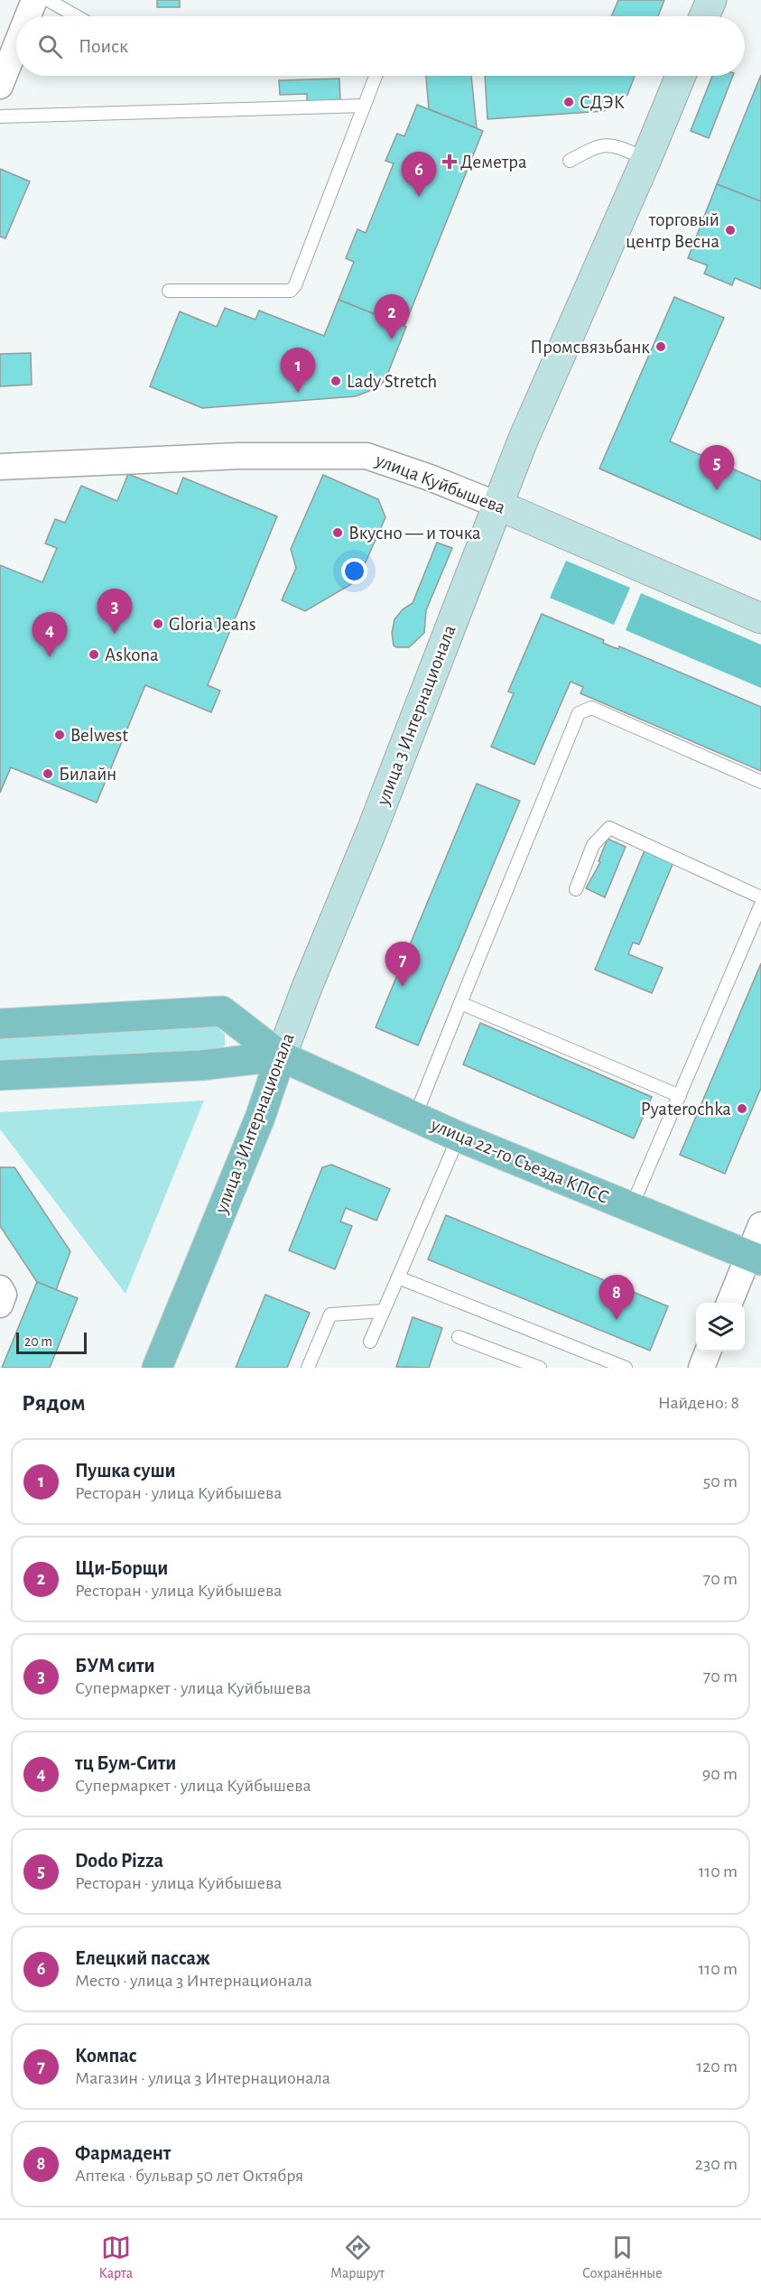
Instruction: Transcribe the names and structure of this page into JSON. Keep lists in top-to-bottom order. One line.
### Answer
{"streets":{"main road":["улица Куйбышева","улица 3 Интернационала","улица 22-го Съезда КПСС"]},"crossings":[["улица Куйбышева","улица 3 Интернационала"],["улица 3 Интернационала","улица 22-го Съезда КПСС"]],"places":{"other":["СДЭК","торговый центр Весна","Промсвязьбанк","Lady Stretch","Вкусно — и точка","Gloria Jeans","Askona","Belwest","Билайн","Pyaterochka"],"health":["Деметра"]},"scale_bar":"20 m","page":{"search":"Поиск","pins":["6","2","1","5","3","4","7","8"],"scale":"20 m","heading":["Рядом","Найдено: 8"],"list":[{"mark":"1","name":"Пушка суши","note":"Ресторан · улица Куйбышева","value":"50 m"},{"mark":"2","name":"Щи-Борщи","note":"Ресторан · улица Куйбышева","value":"70 m"},{"mark":"3","name":"БУМ сити","note":"Супермаркет · улица Куйбышева","value":"70 m"},{"mark":"4","name":"тц Бум-Сити","note":"Супермаркет · улица Куйбышева","value":"90 m"},{"mark":"5","name":"Dodo Pizza","note":"Ресторан · улица Куйбышева","value":"110 m"},{"mark":"6","name":"Елецкий пассаж","note":"Место · улица 3 Интернационала","value":"110 m"},{"mark":"7","name":"Компас","note":"Магазин · улица 3 Интернационала","value":"120 m"},{"mark":"8","name":"Фармадент","note":"Аптека · бульвар 50 лет Октября","value":"230 m"}],"nav":["Карта","Маршрут","Сохранённые"]}}
